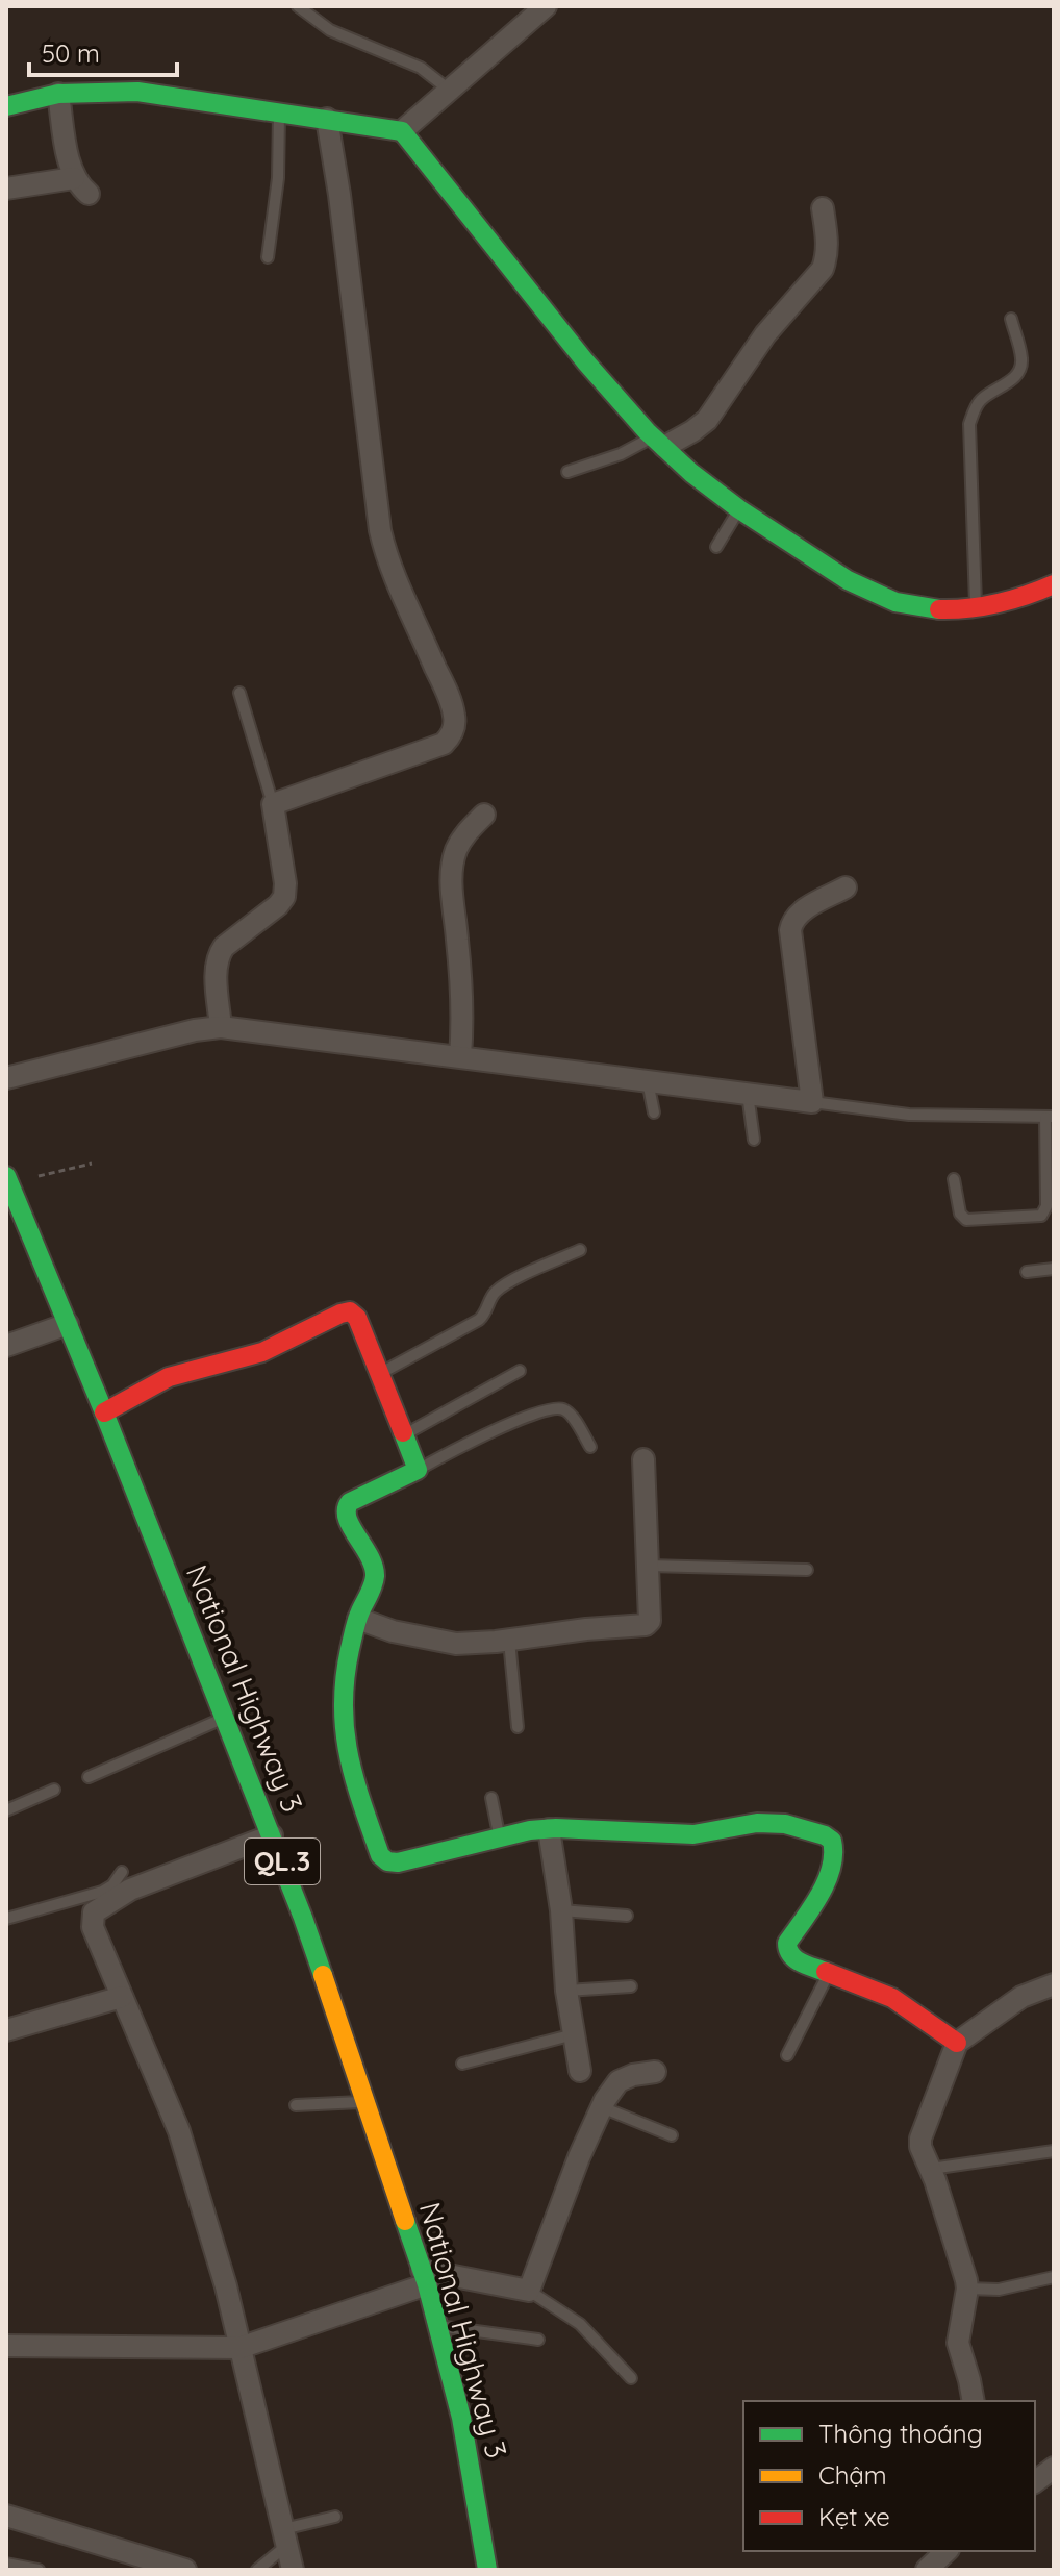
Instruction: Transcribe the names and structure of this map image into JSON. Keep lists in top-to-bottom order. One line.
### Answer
{"streets":{"main road":["National Highway 3","QL.3"]},"legend":["Thông thoáng","Chậm","Kẹt xe"],"scale_bar":"50 m"}
